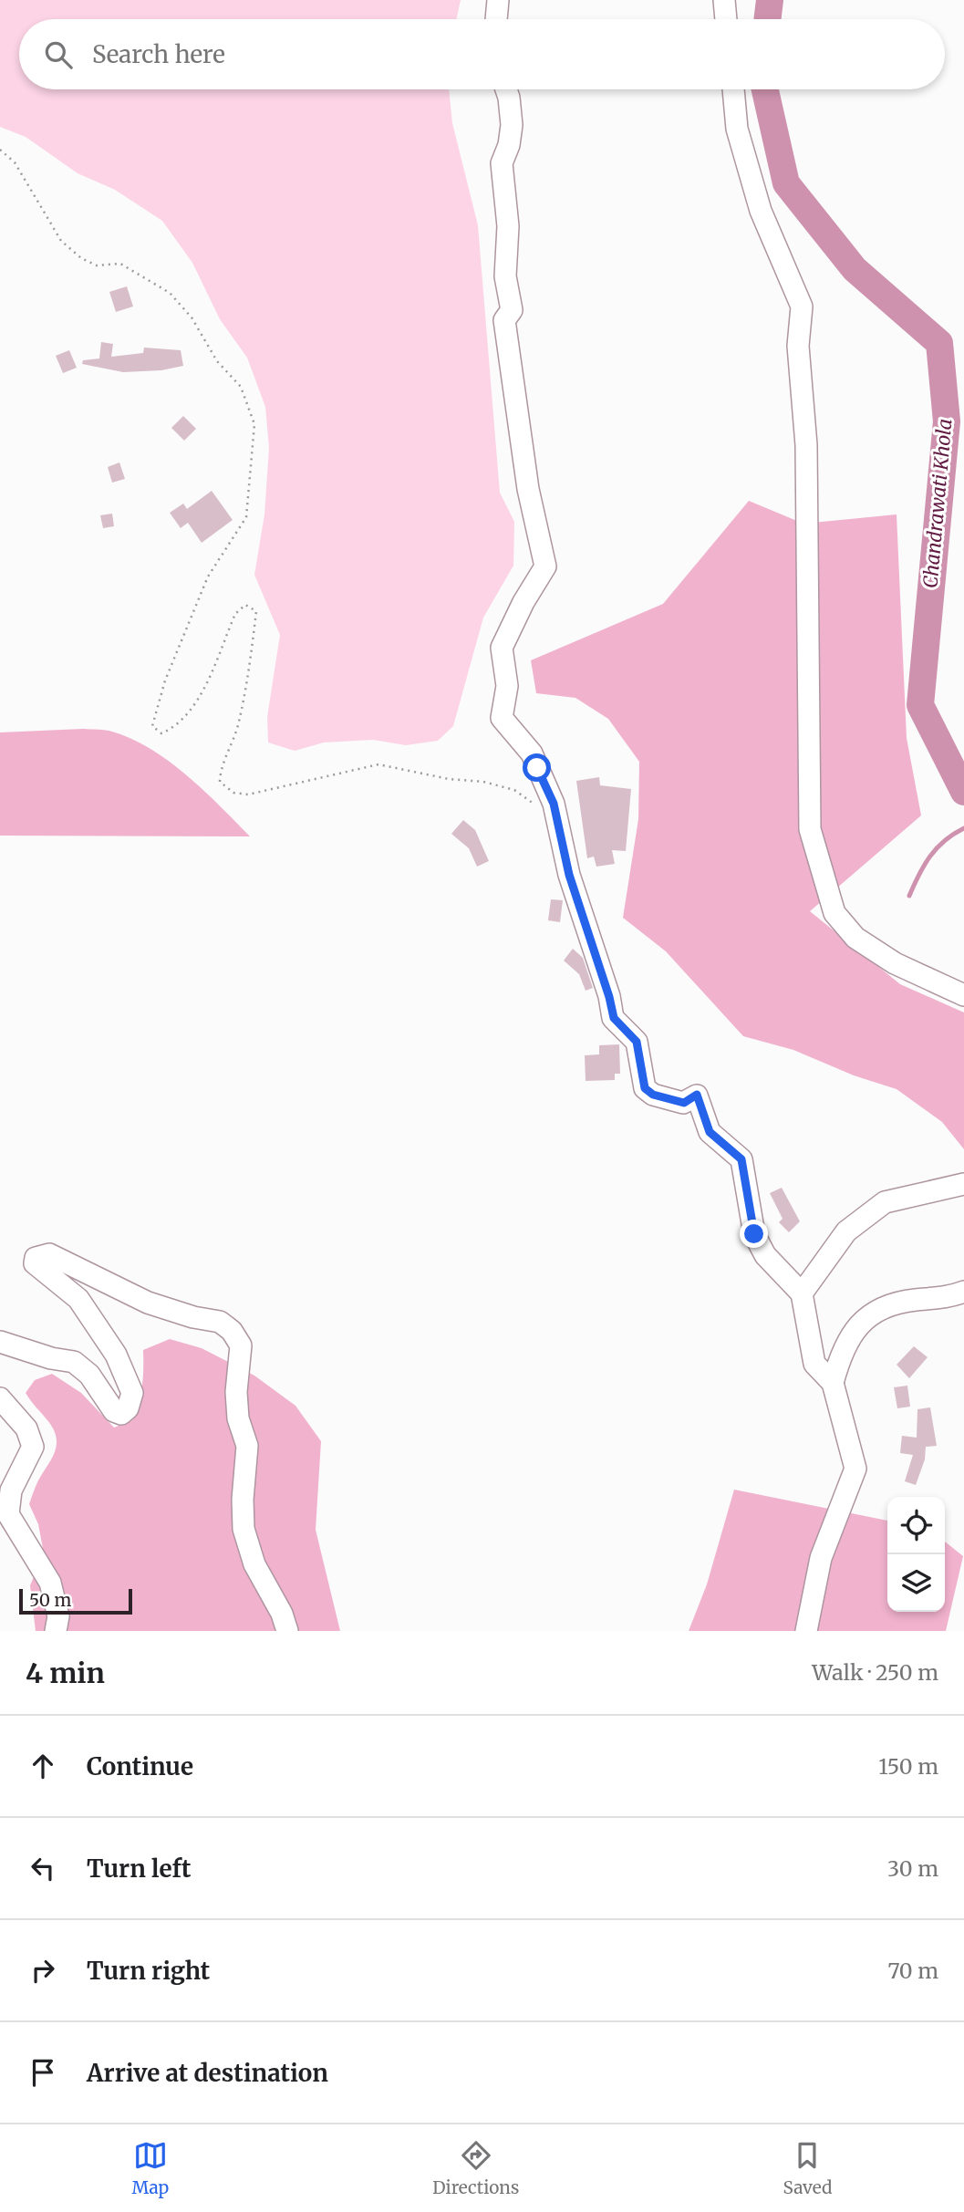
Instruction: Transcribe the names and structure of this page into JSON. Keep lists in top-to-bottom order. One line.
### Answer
{"water":["Chandrawati Khola"],"scale_bar":"50 m","page":{"search":"Search here","scale":"50 m","heading":["4 min","Walk · 250 m"],"list":[["Continue","150 m"],["Turn left","30 m"],["Turn right","70 m"],"Arrive at destination"],"nav":["Map","Directions","Saved"]}}
